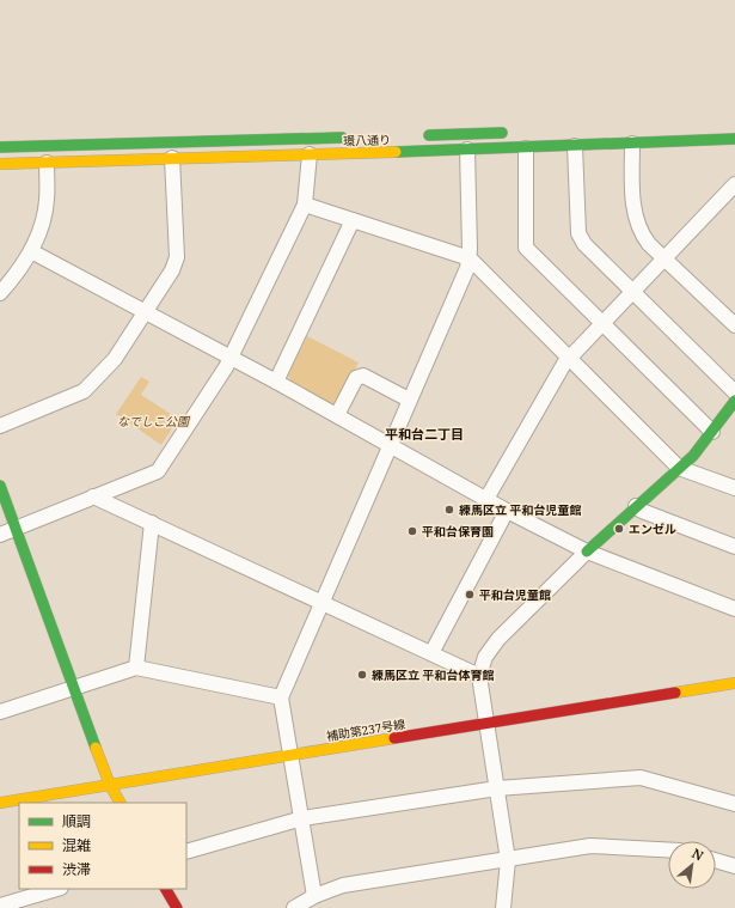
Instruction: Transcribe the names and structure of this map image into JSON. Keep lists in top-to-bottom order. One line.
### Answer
{"streets":{"street":["環八通り","補助第237号線"]},"districts":["平和台二丁目"],"parks":["なでしこ公園"],"places":["練馬区立 平和台児童館","エンゼル","平和台保育園","平和台児童館","練馬区立 平和台体育館"],"legend":["順調","混雑","渋滞"],"north":"top right"}
